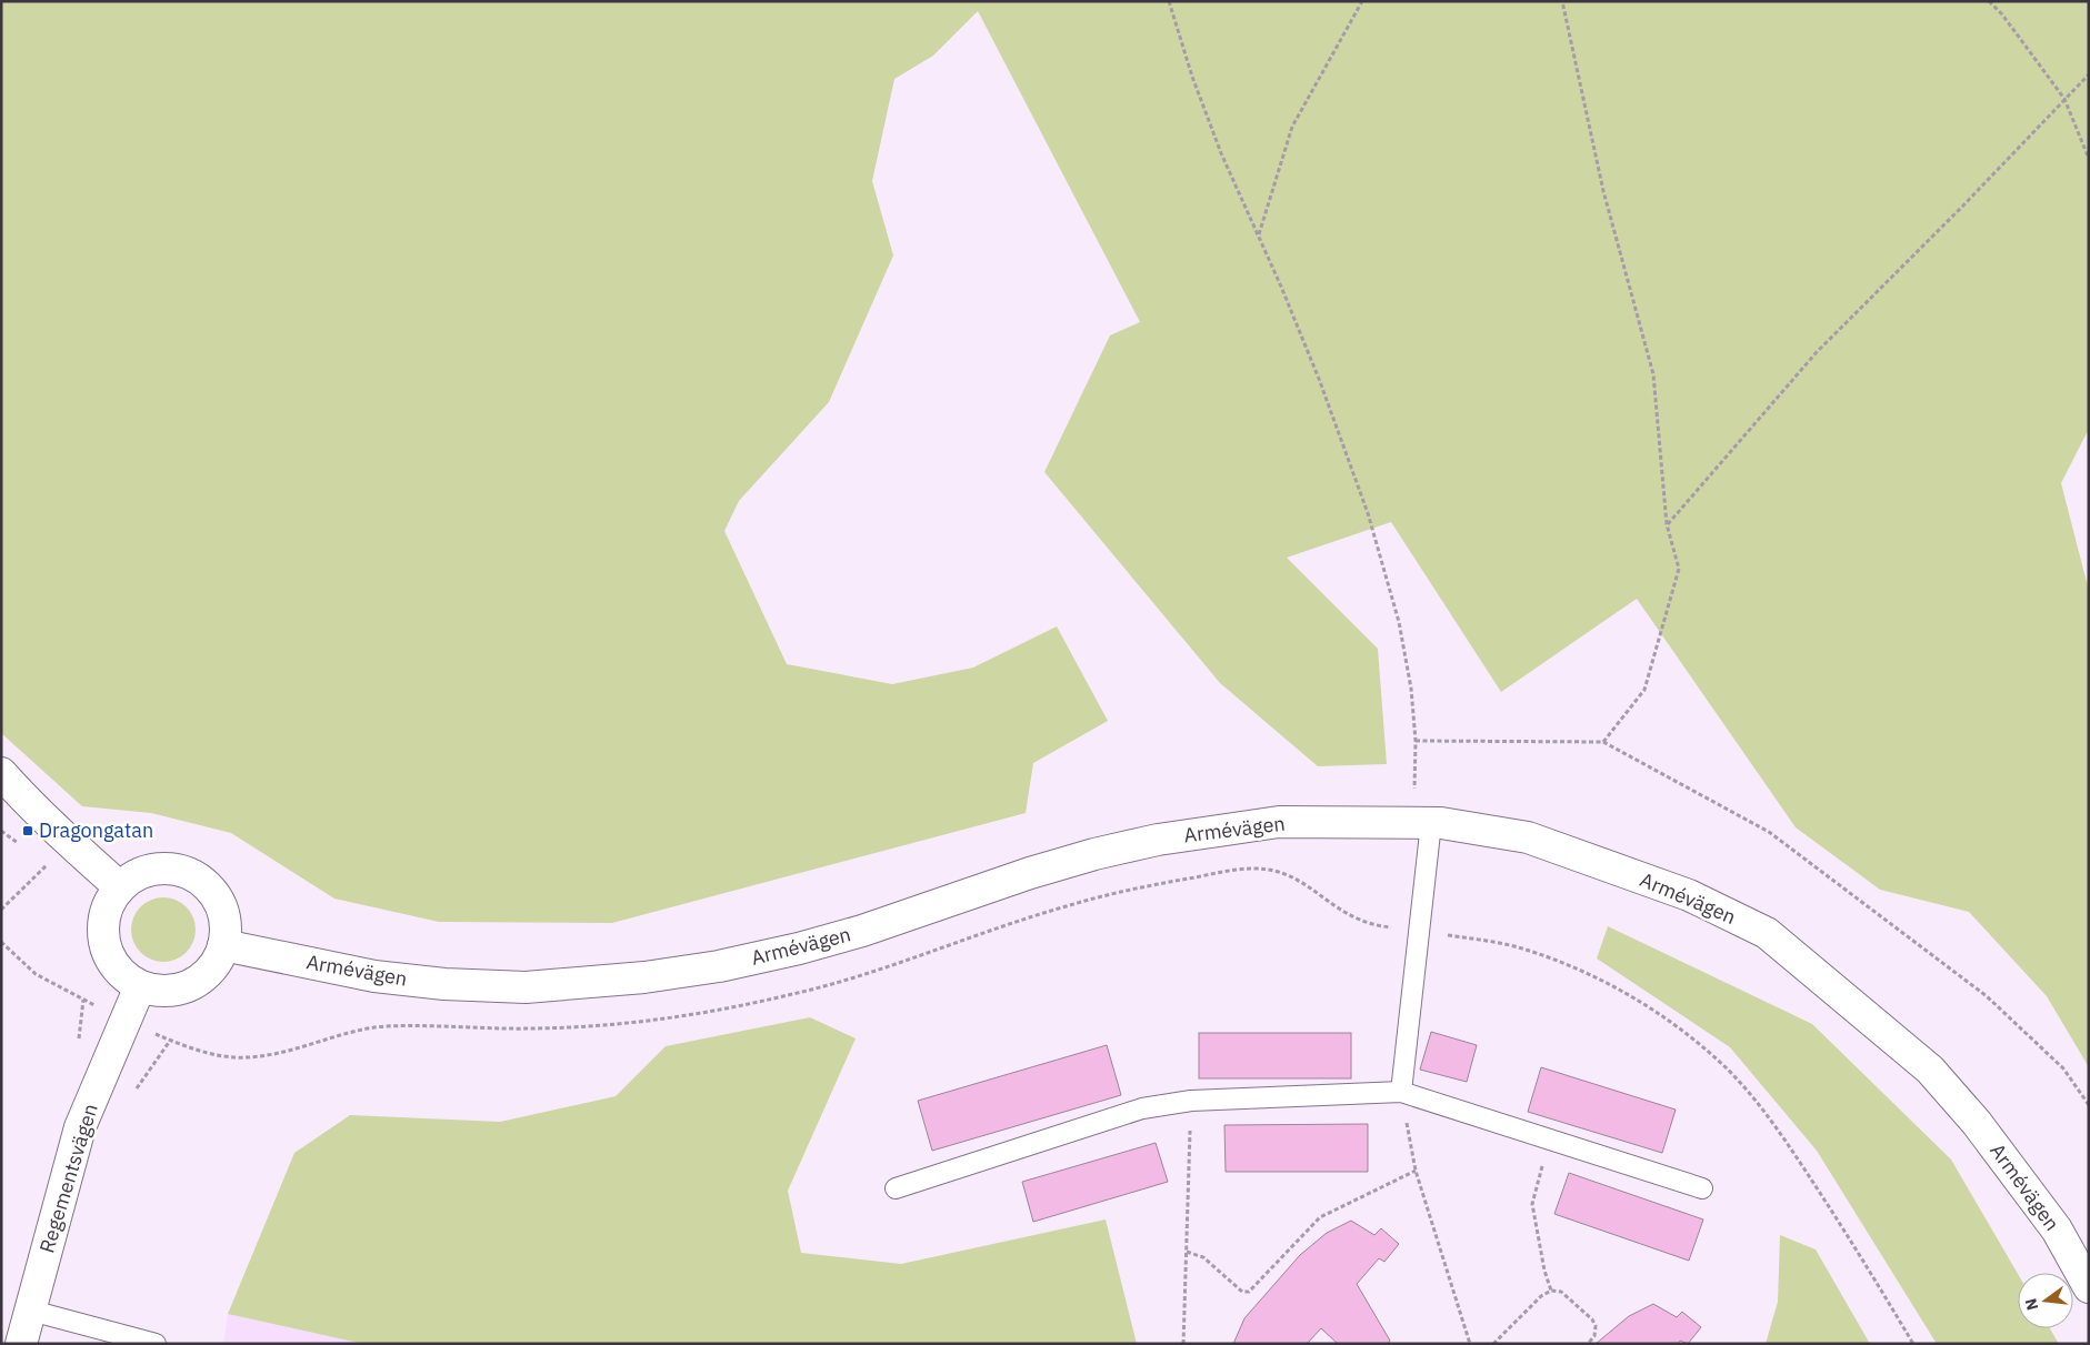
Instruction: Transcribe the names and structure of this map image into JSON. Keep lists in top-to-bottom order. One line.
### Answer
{"streets":{"street":["Armévägen","Regementsvägen"]},"crossings":[["Armévägen","Regementsvägen"]],"places":{"transit":["Dragongatan"]},"north":"left"}
